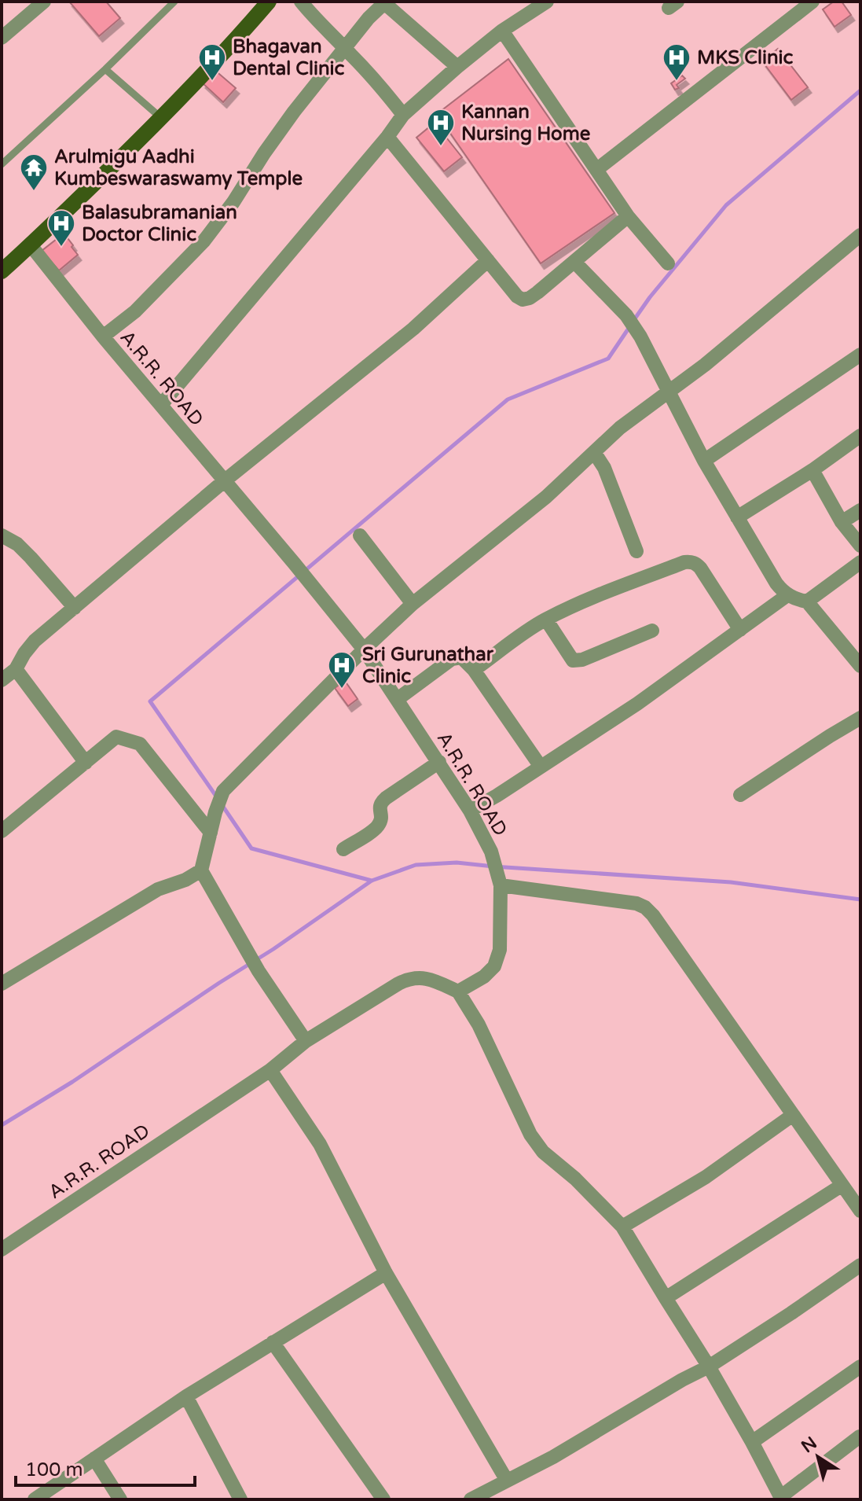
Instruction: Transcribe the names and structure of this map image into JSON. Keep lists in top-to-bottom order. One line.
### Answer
{"streets":{"street":["A.R.R. ROAD"]},"places":{"hospital":["Bhagavan Dental Clinic","MKS Clinic","Kannan Nursing Home","Balasubramanian Doctor Clinic","Sri Gurunathar Clinic"],"temple":["Arulmigu Aadhi Kumbeswaraswamy Temple"]},"scale_bar":"100 m","north":"top left"}
